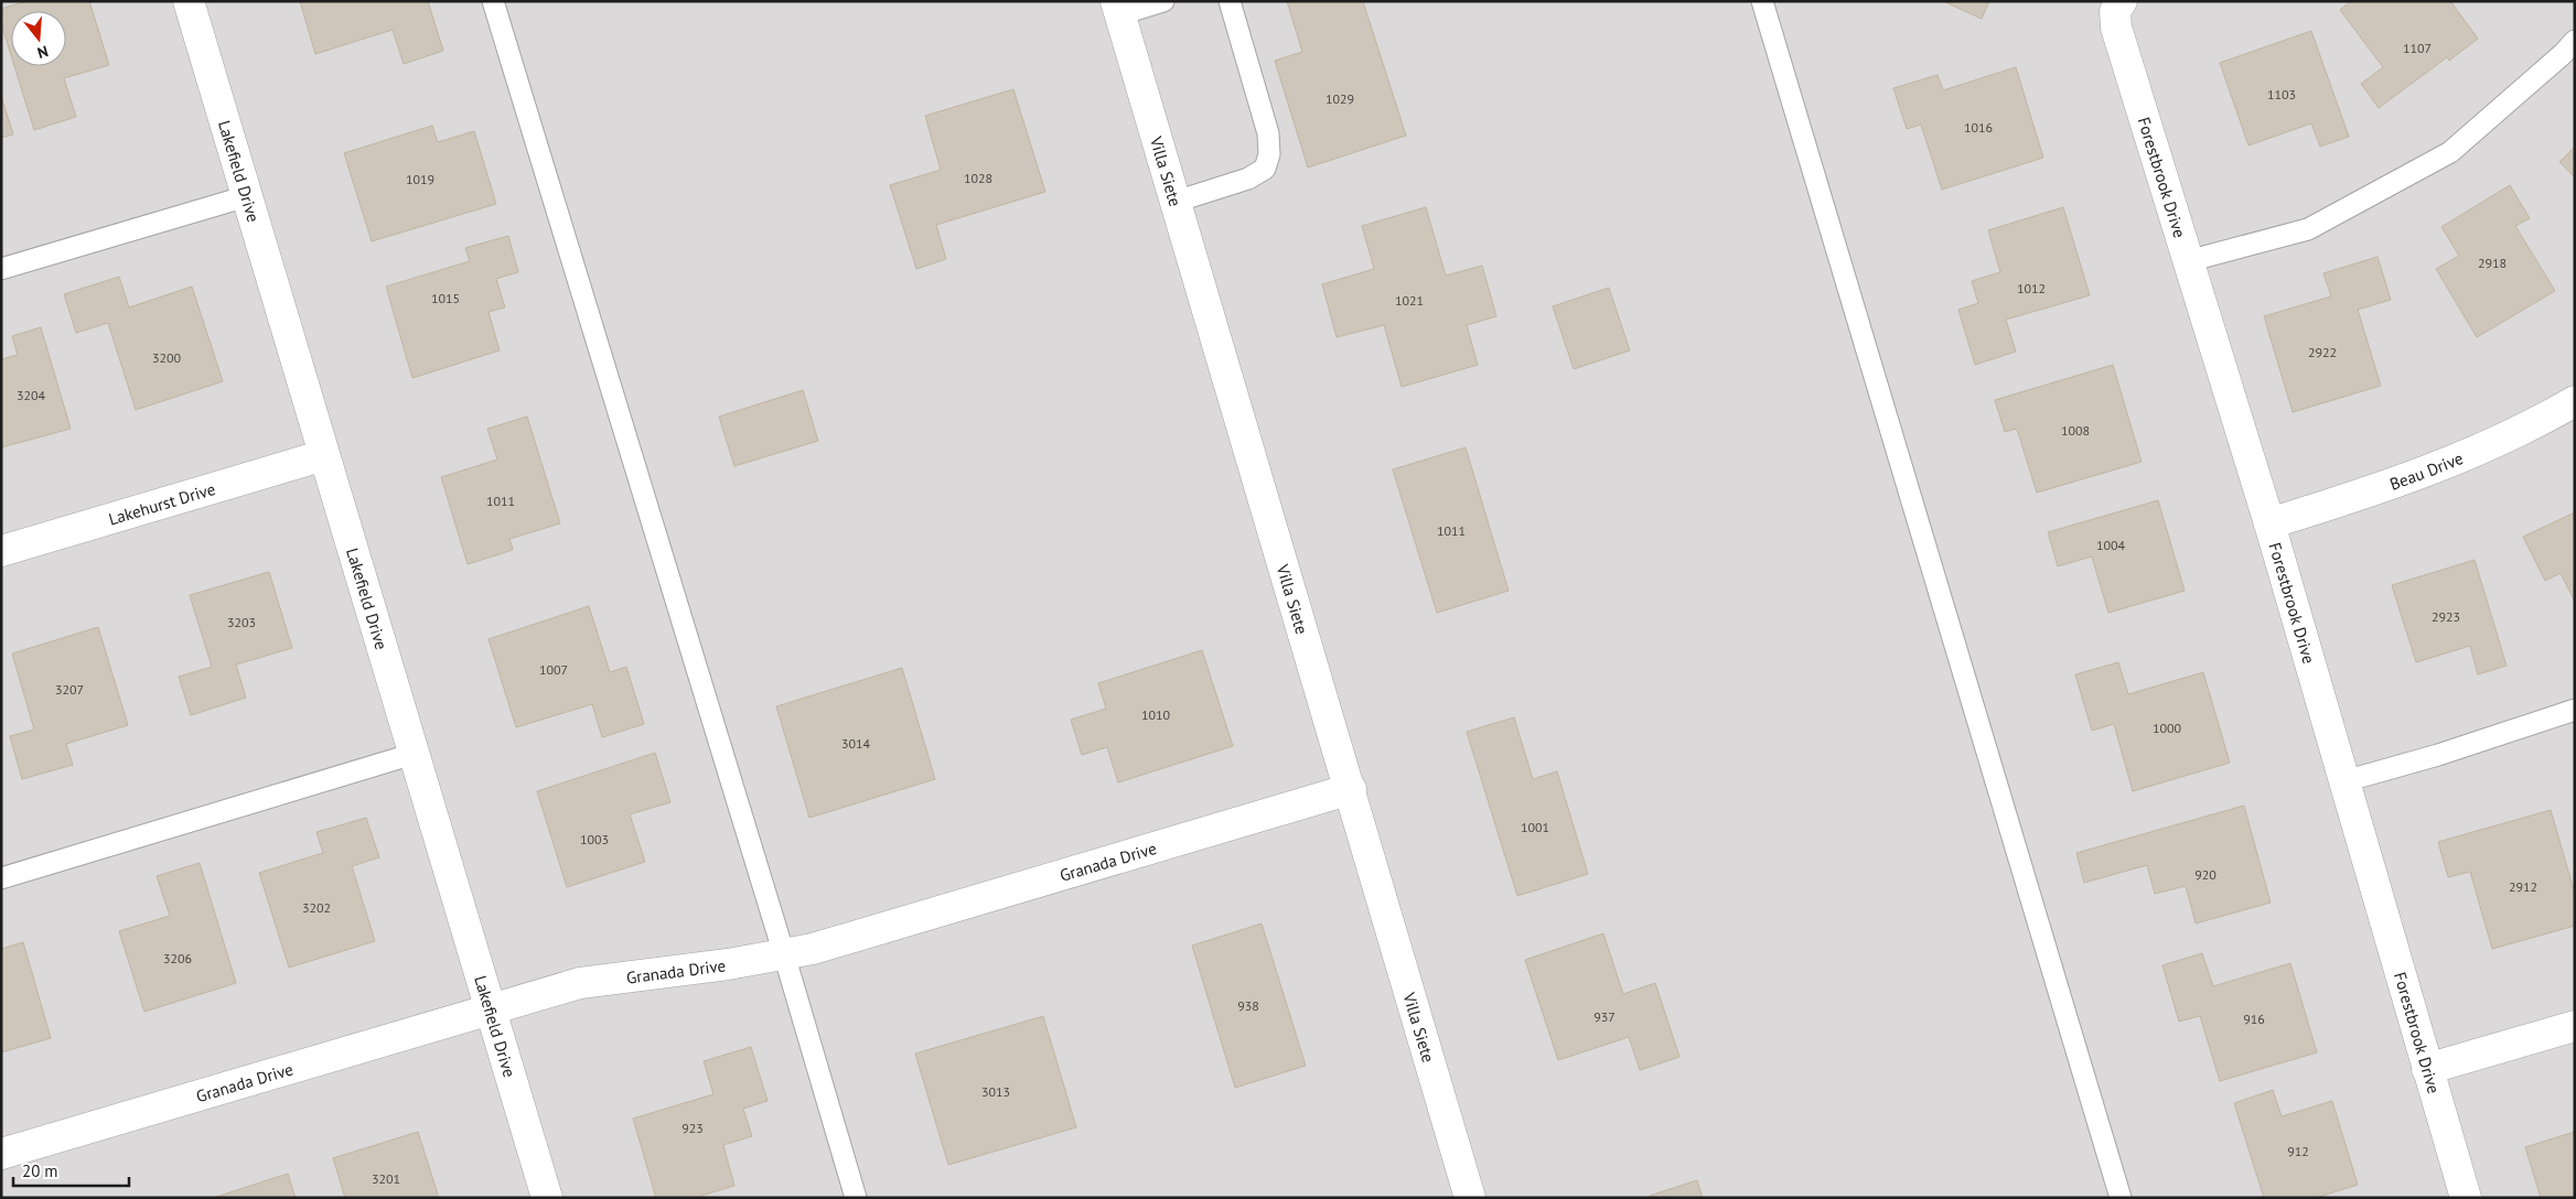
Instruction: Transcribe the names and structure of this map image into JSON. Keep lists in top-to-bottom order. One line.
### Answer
{"streets":{"street":["Lakefield Drive","Villa Siete","Forestbrook Drive","Beau Drive","Lakehurst Drive","Granada Drive"]},"crossings":[["Lakefield Drive","Lakehurst Drive"],["Lakefield Drive","Granada Drive"],["Villa Siete","Granada Drive"],["Forestbrook Drive","Beau Drive"]],"house_numbers":["1107","1103","1029","1016","1028","1019","2918","1012","1015","1021","2922","3200","3204","1008","1011","1011","1004","2923","3203","1007","3207","1010","1000","3014","1001","1003","920","2912","3202","3206","938","937","916","3013","923","912","3201"],"scale_bar":"20 m","north":"bottom"}
